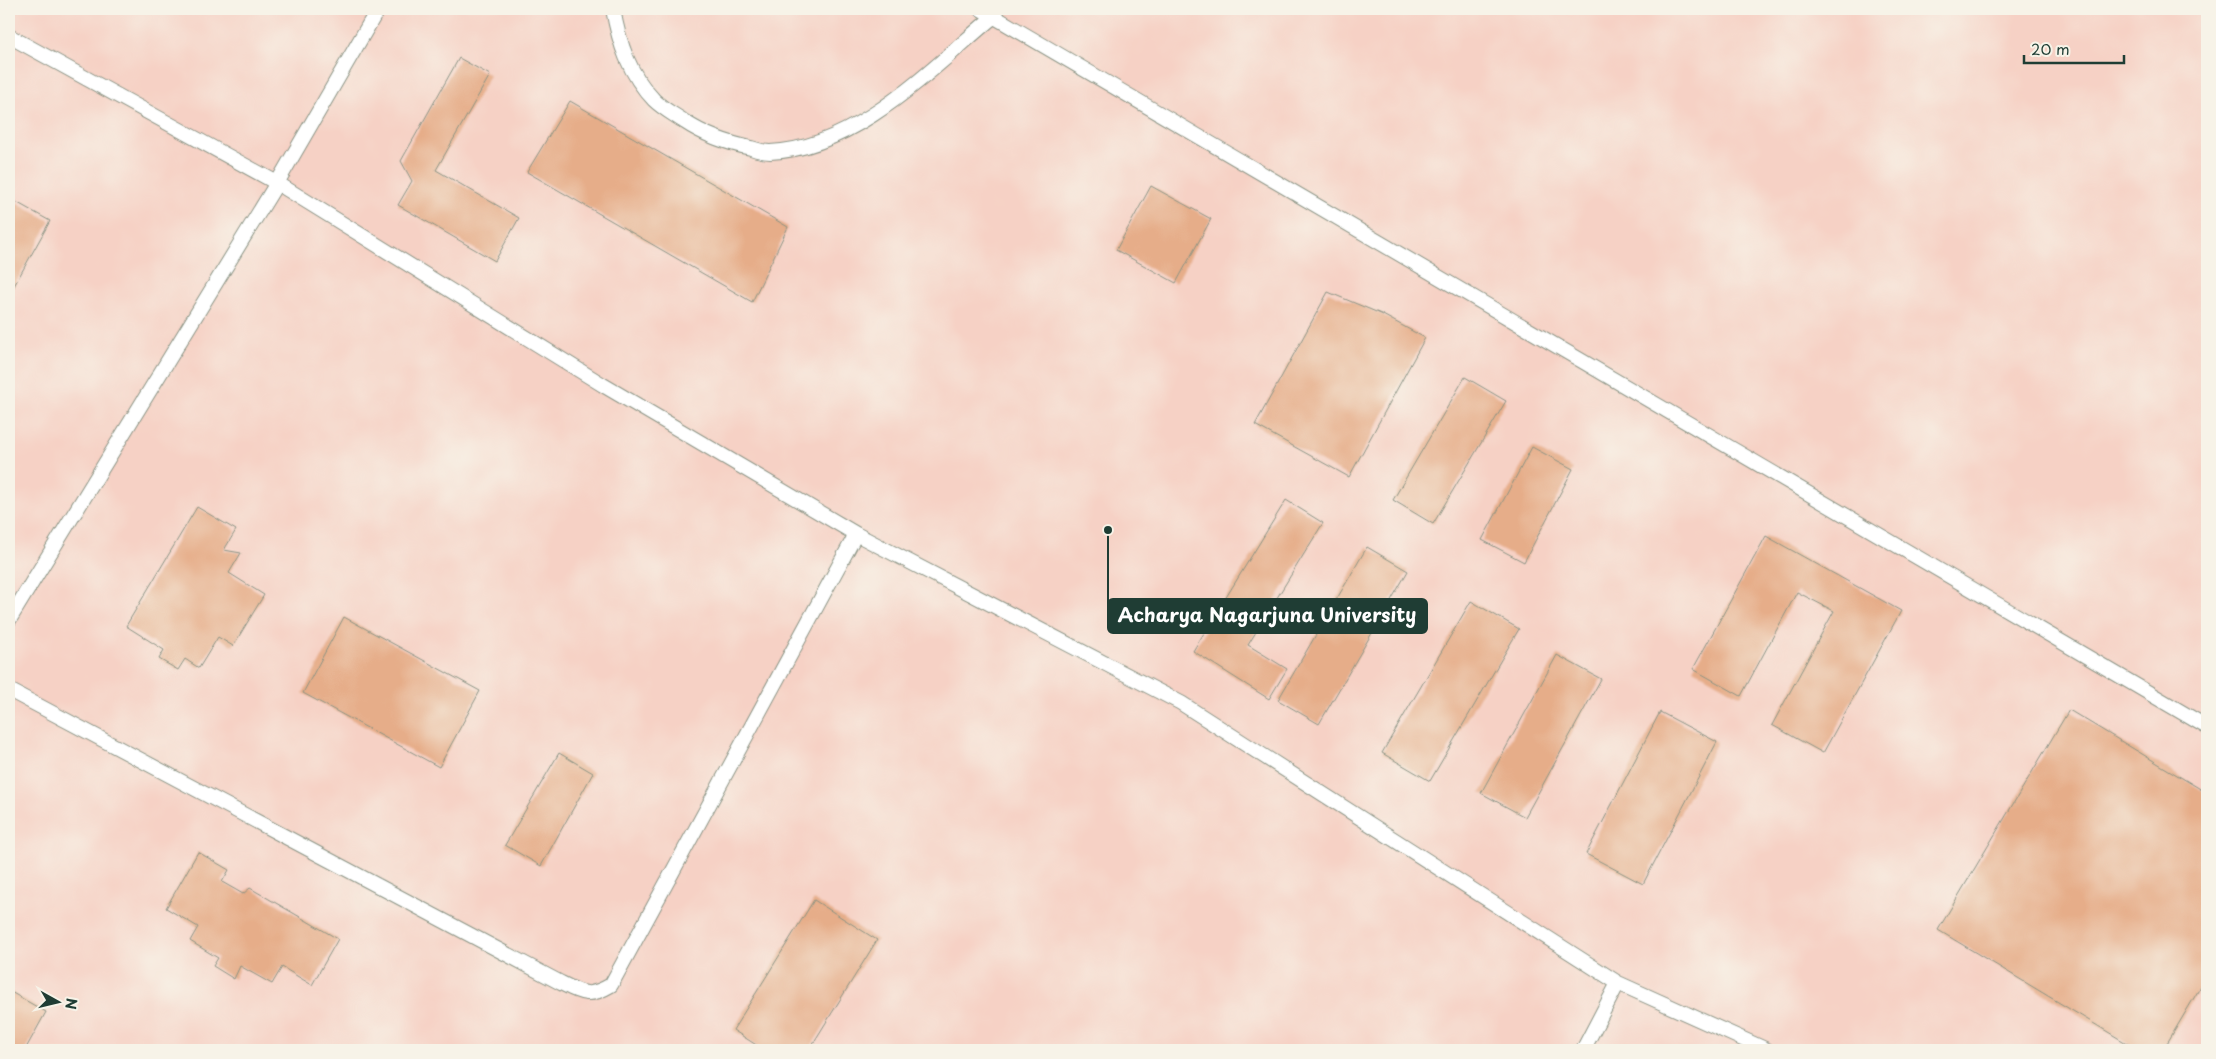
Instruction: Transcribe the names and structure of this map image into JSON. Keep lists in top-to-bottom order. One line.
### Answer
{"places":["Acharya Nagarjuna University"],"scale_bar":"20 m","north":"right"}
